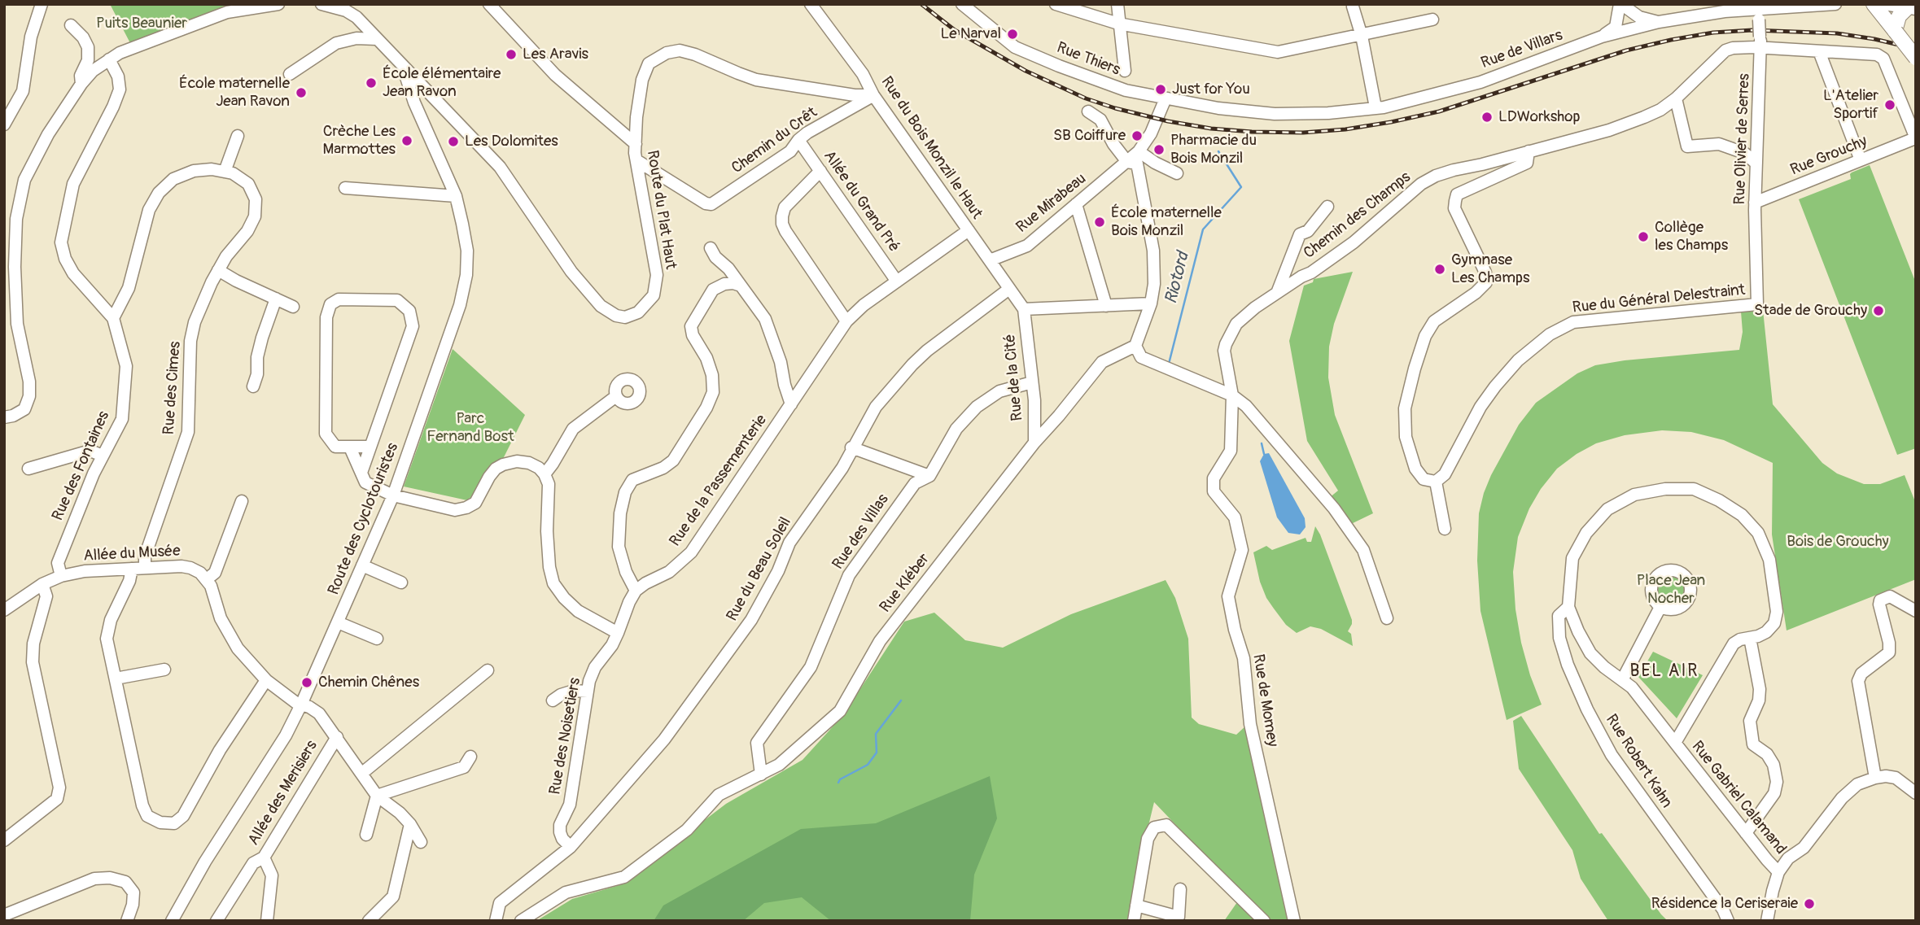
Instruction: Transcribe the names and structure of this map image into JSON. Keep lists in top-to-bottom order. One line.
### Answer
{"streets":{"street":["Rue de Villars","Rue Thiers","Rue Olivier de Serres","Chemin du Crêt","Rue du Bois Monzil le Haut","Rue Grouchy","Allée du Grand Pré","Rue Mirabeau","Route du Plat Haut","Chemin des Champs","Rue du Général Delestraint","Rue de la Cité","Rue des Cimes","Rue des Fontaines","Rue de la Passementerie","Route des Cyclotouristes","Rue des Villas","Allée du Musée","Rue du Beau Soleil","Rue Kléber","Rue de Momey","Rue des Noisetiers","Rue Robert Kahn","Allée des Merisiers","Rue Gabriel Calamand"]},"crossings":[["Rue de Villars","Rue Thiers"],["Rue de Villars","Rue Olivier de Serres"],["Rue Olivier de Serres","Rue Grouchy"],["Rue Olivier de Serres","Chemin des Champs"],["Rue Olivier de Serres","Rue du Général Delestraint"],["Chemin du Crêt","Rue du Bois Monzil le Haut"],["Chemin du Crêt","Allée du Grand Pré"],["Chemin du Crêt","Route du Plat Haut"],["Rue du Bois Monzil le Haut","Rue Mirabeau"],["Rue du Bois Monzil le Haut","Route du Plat Haut"],["Rue du Bois Monzil le Haut","Rue de la Cité"],["Rue du Bois Monzil le Haut","Rue de la Passementerie"],["Rue du Bois Monzil le Haut","Rue du Beau Soleil"],["Rue Grouchy","Chemin des Champs"],["Allée du Grand Pré","Rue de la Passementerie"],["Route du Plat Haut","Route des Cyclotouristes"],["Chemin des Champs","Rue de Momey"],["Rue de la Cité","Rue des Villas"],["Rue de la Cité","Rue Kléber"],["Rue des Cimes","Rue des Fontaines"],["Rue des Cimes","Allée du Musée"],["Rue des Fontaines","Allée du Musée"],["Rue des Villas","Rue Kléber"],["Rue du Beau Soleil","Rue des Noisetiers"],["Rue Robert Kahn","Rue Gabriel Calamand"]],"districts":["BEL AIR"],"water":["Riotord"],"parks":["Puits Beaunier","Parc Fernand Bost","Bois de Grouchy","Place Jean Nocher"],"places":["Le Narval","Les Aravis","École élémentaire Jean Ravon","Just for You","École maternelle Jean Ravon","L'Atelier Sportif","LDWorkshop","SB Coiffure","Crèche Les Marmottes","Les Dolomites","Pharmacie du Bois Monzil","École maternelle Bois Monzil","Collège les Champs","Gymnase Les Champs","Stade de Grouchy","Chemin Chênes","Résidence la Ceriseraie"]}
